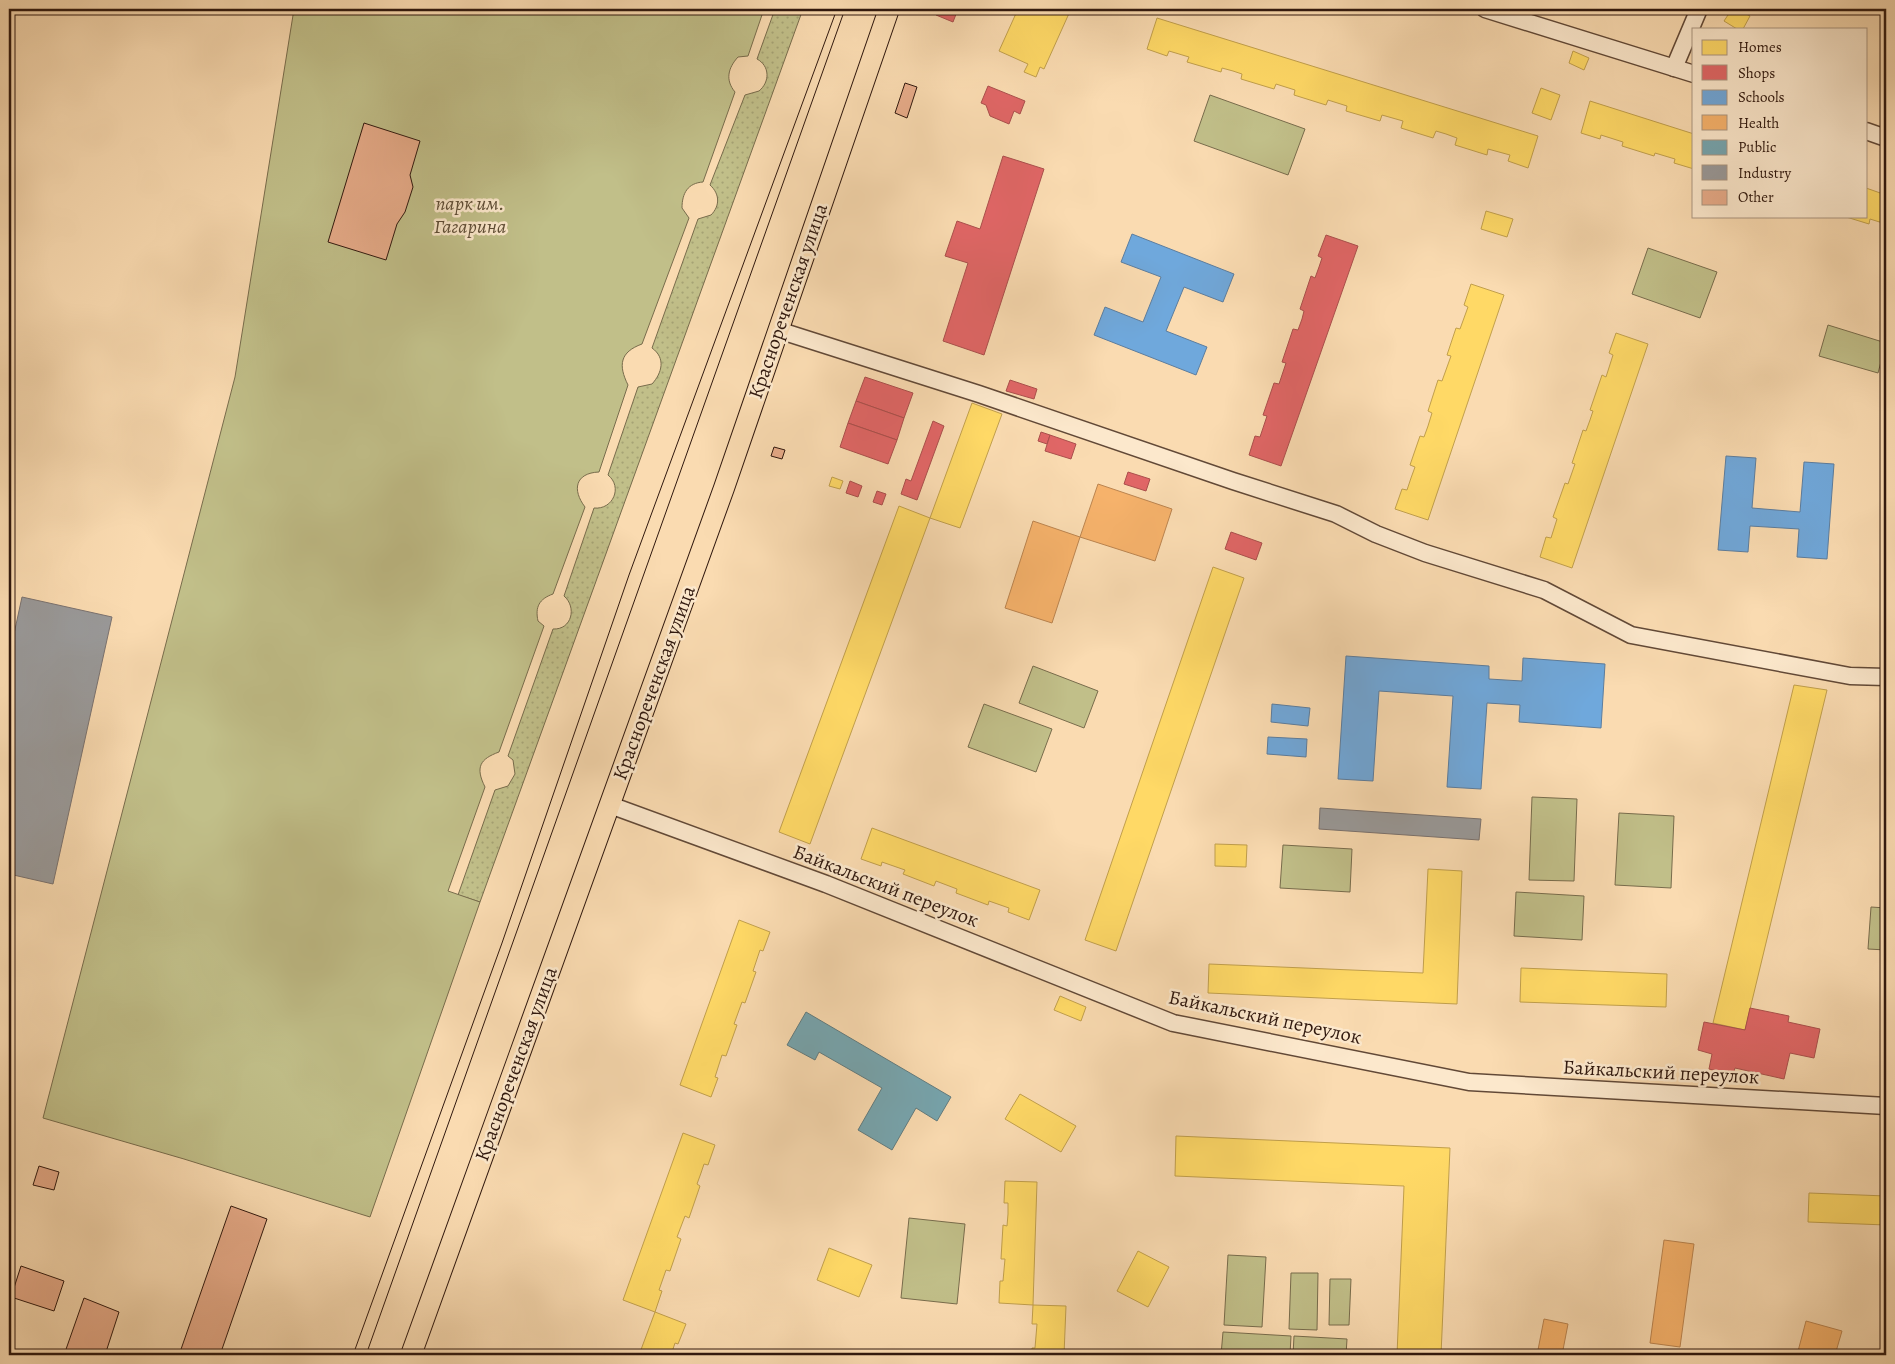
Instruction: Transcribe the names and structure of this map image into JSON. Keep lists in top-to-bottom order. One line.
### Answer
{"streets":{"main road":["Краснореченская улица"],"street":["Байкальский переулок"]},"crossings":[["Краснореченская улица","Байкальский переулок"]],"parks":["парк им. Гагарина"],"legend":["Homes","Shops","Schools","Health","Public","Industry","Other"]}
